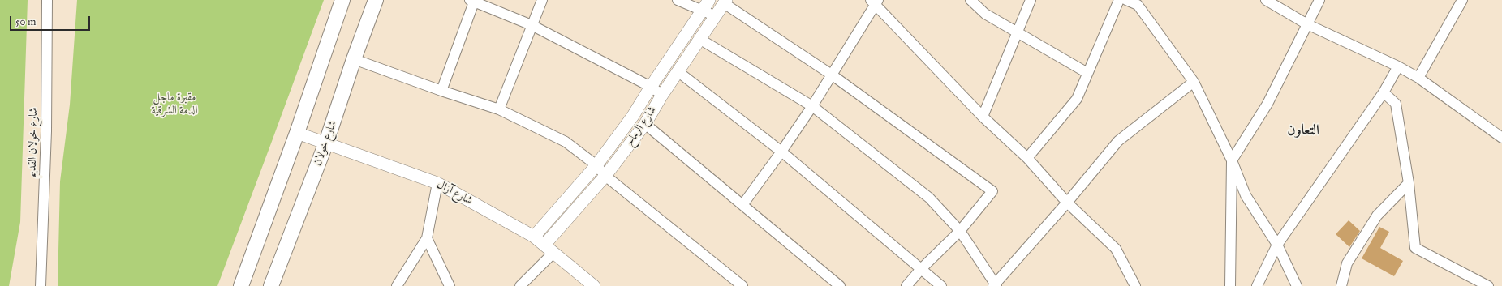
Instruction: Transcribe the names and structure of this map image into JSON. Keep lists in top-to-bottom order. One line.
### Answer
{"streets":{"main road":["شارع خولان"],"street":["شارع الرماح","شارع خولان القديم","شارع آزال"]},"crossings":[["شارع الرماح","شارع آزال"],["شارع خولان","شارع آزال"]],"districts":["التعاون"],"parks":["مقبرة ماجل الدمة الشرقية"],"scale_bar":"50 m"}
